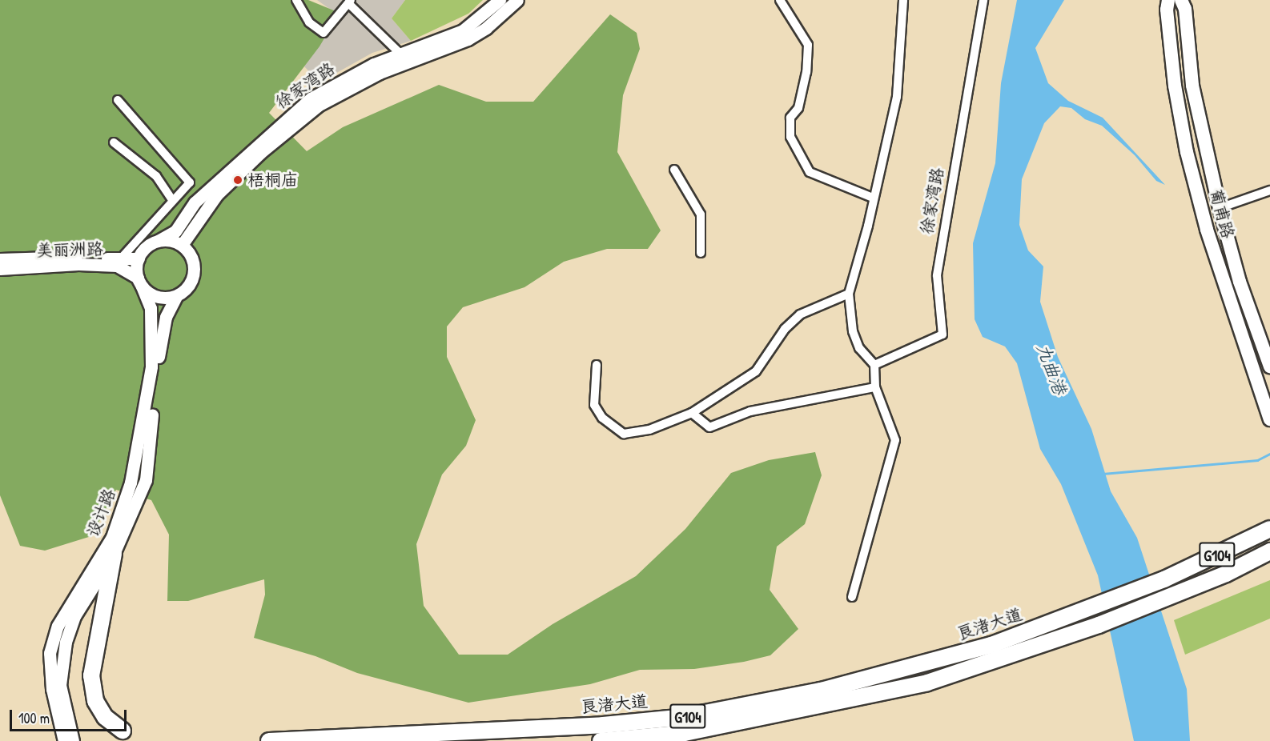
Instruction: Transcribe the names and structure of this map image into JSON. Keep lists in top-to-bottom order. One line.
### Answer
{"streets":{"highway":["G104","良渚大道"],"main road":["葡甫路"],"street":["徐家湾路","美丽洲路","设计路"]},"crossings":[["徐家湾路","美丽洲路"],["徐家湾路","设计路"],["美丽洲路","设计路"]],"water":["九曲港"],"places":["梧桐庙"],"scale_bar":"100 m"}
